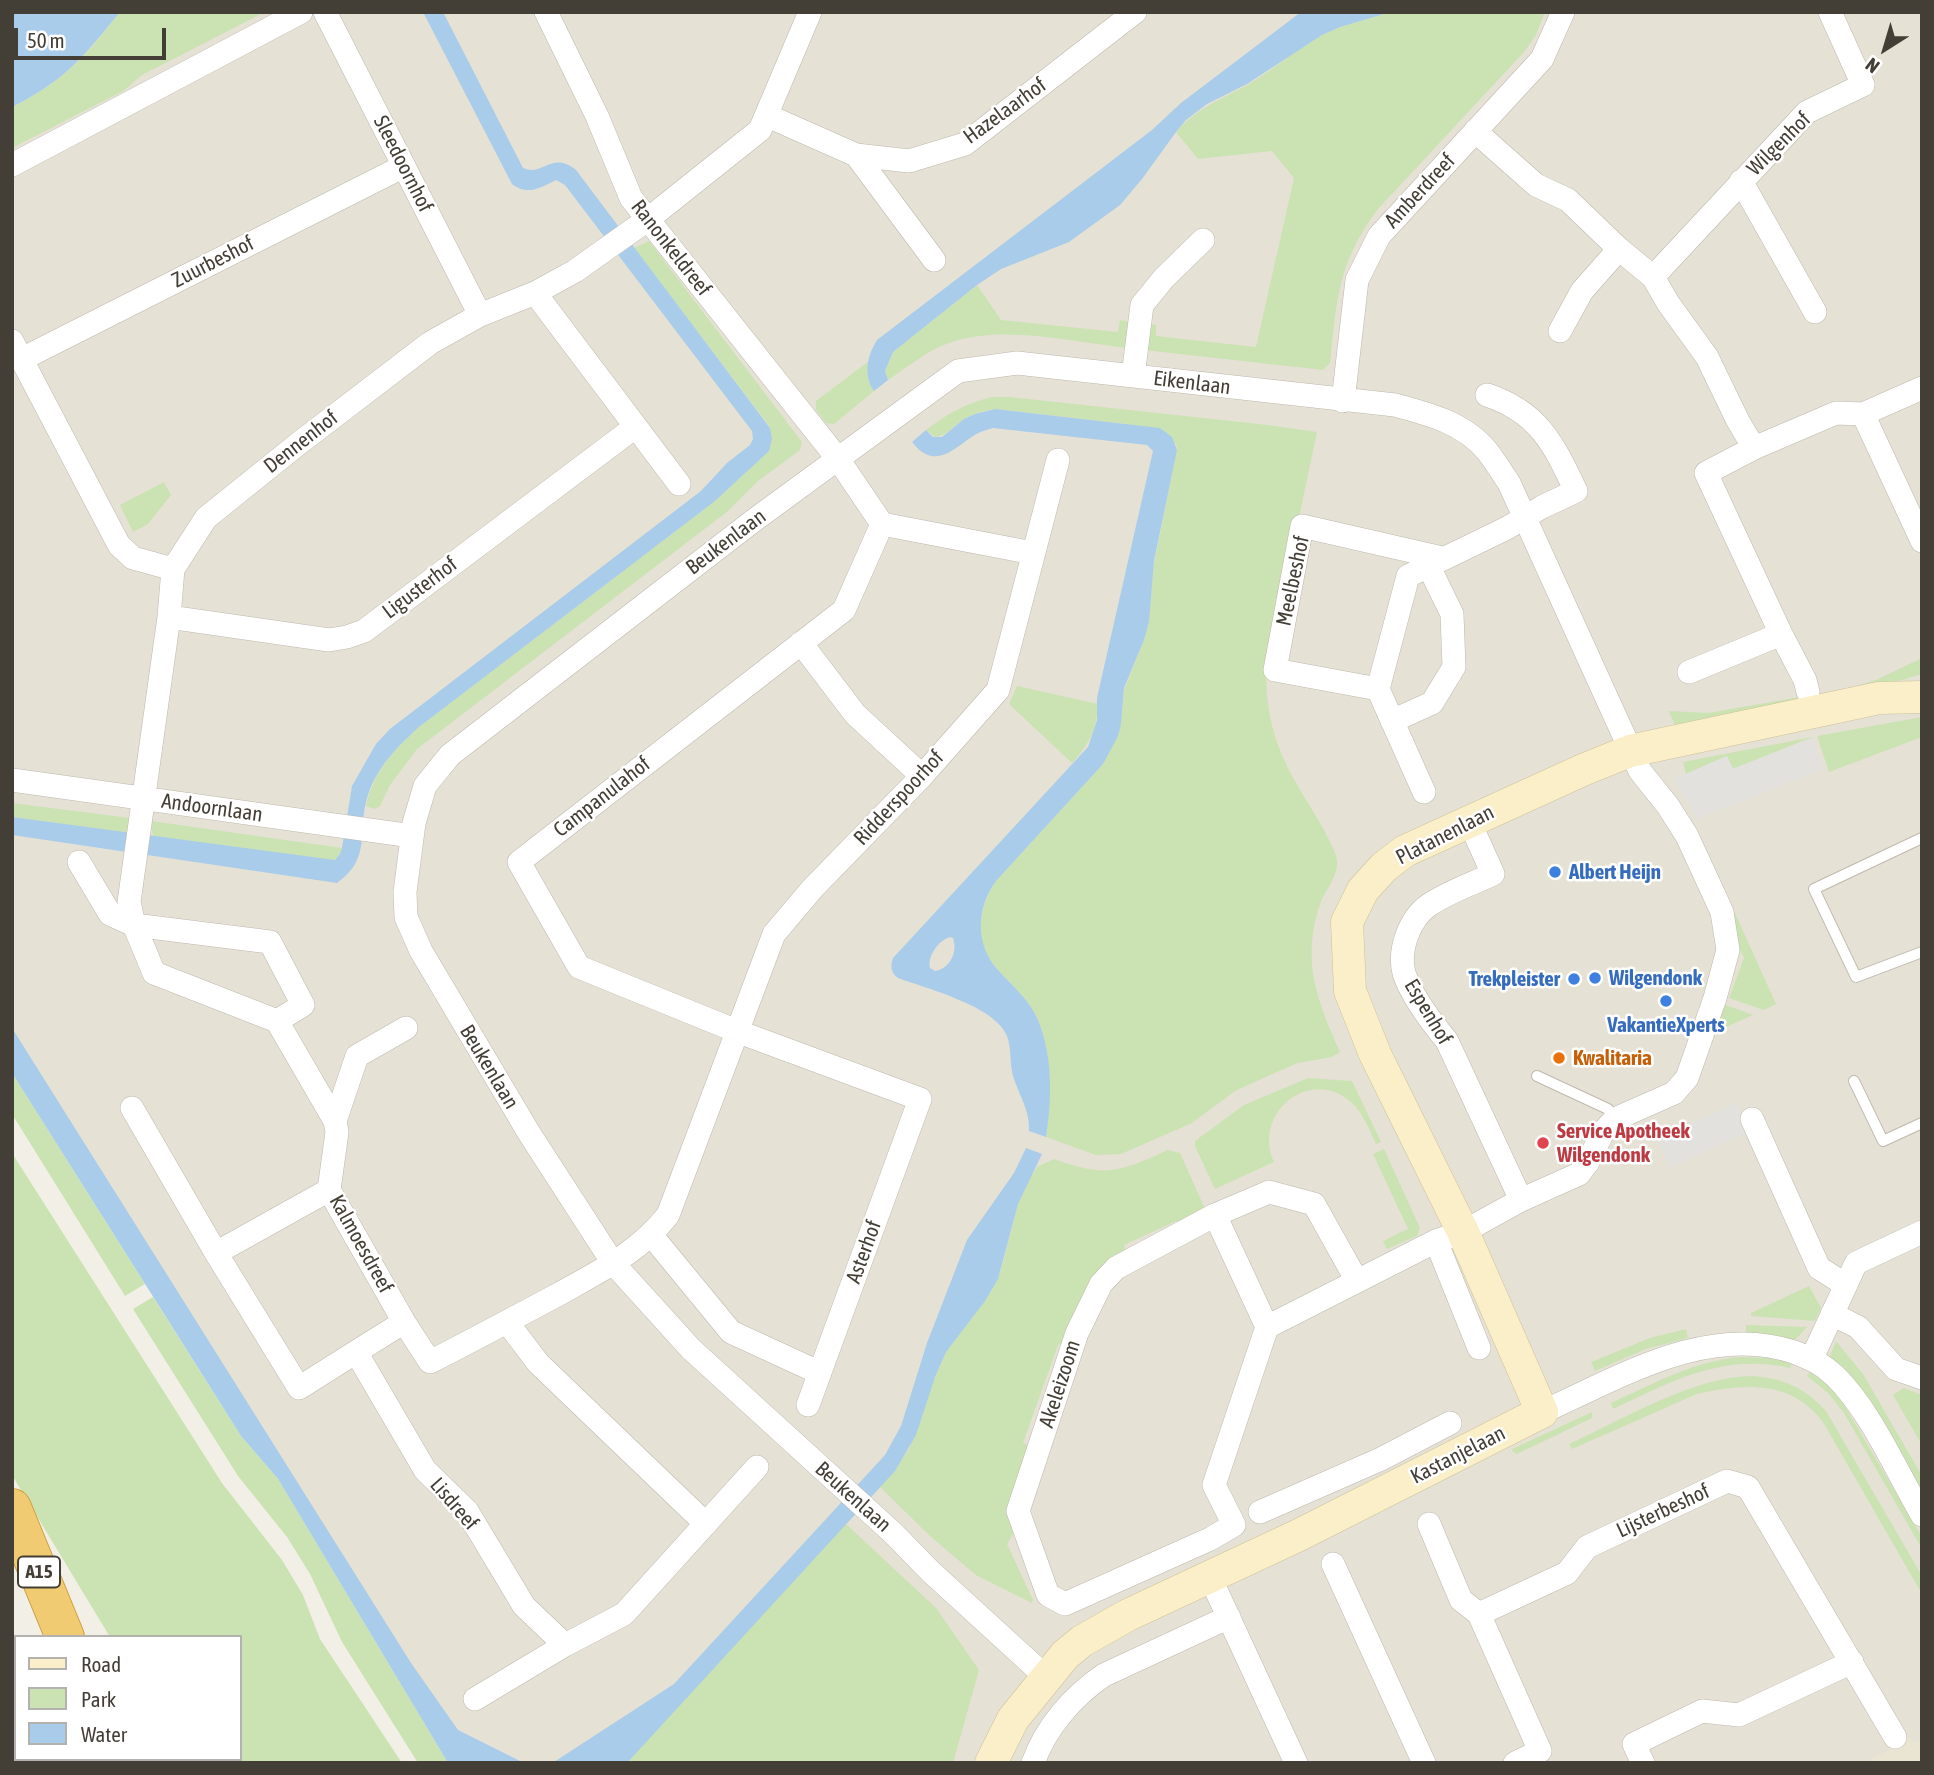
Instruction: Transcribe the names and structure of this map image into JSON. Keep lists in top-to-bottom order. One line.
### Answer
{"streets":{"highway":["A15"],"street":["Hazelaarhof","Wilgenhof","Sleedoornhof","Amberdreef","Ranonkeldreef","Zuurbeshof","Eikenlaan","Dennenhof","Beukenlaan","Meelbeshof","Ligusterhof","Campanulahof","Ridderspoorhof","Andoornlaan","Platanenlaan","Espenhof","Kalmoesdreef","Asterhof","Akeleizoom","Kastanjelaan","Lisdreef","Lijsterbeshof"]},"crossings":[["Hazelaarhof","Dennenhof"],["Sleedoornhof","Zuurbeshof"],["Sleedoornhof","Dennenhof"],["Amberdreef","Eikenlaan"],["Ranonkeldreef","Eikenlaan"],["Ranonkeldreef","Dennenhof"],["Ranonkeldreef","Beukenlaan"],["Eikenlaan","Beukenlaan"],["Eikenlaan","Platanenlaan"],["Dennenhof","Ligusterhof"],["Dennenhof","Andoornlaan"],["Beukenlaan","Andoornlaan"],["Beukenlaan","Kastanjelaan"],["Campanulahof","Ridderspoorhof"],["Campanulahof","Asterhof"],["Ridderspoorhof","Asterhof"],["Platanenlaan","Espenhof"],["Platanenlaan","Kastanjelaan"]],"places":["Albert Heijn","Wilgendonk","Trekpleister","VakantieXperts","Kwalitaria","Service Apotheek Wilgendonk"],"legend":["Road","Park","Water"],"scale_bar":"50 m","north":"bottom left"}
